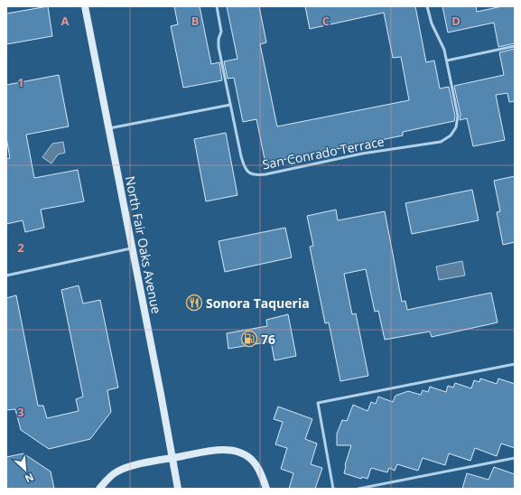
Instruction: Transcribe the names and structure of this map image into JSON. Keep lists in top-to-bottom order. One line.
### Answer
{"streets":{"main road":["North Fair Oaks Avenue"],"lane":["San Conrado Terrace"]},"places":{"restaurant":["Sonora Taqueria"],"fuel station":["76"]},"north":"bottom right","grid":{"columns":["A","B","C","D"],"rows":["1","2","3"]}}
